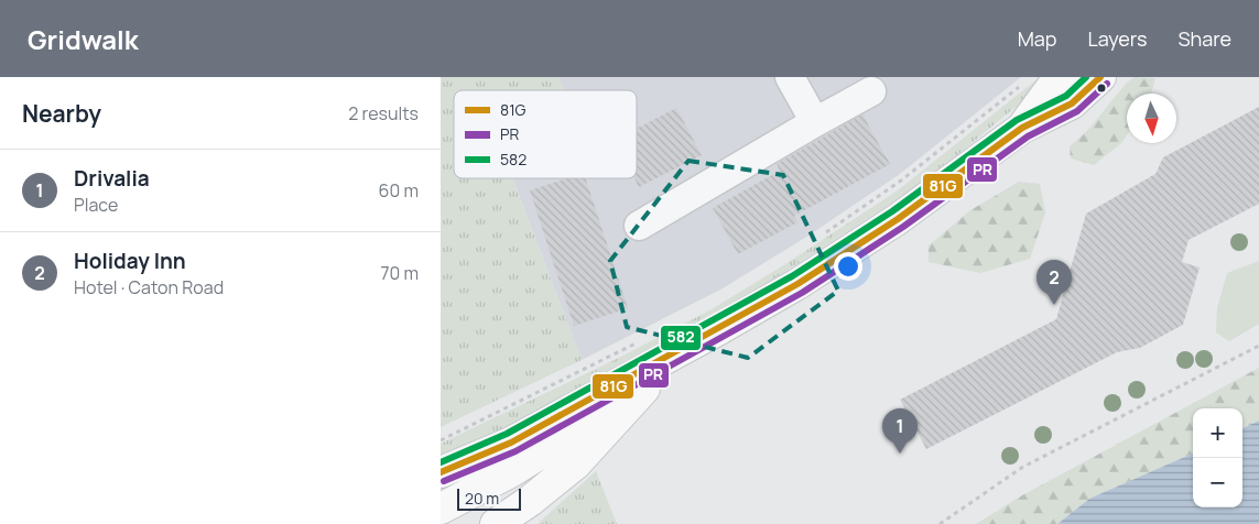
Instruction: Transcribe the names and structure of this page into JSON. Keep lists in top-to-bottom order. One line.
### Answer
{"lines":["transit line 81G","transit line 582","transit line PR"],"legend":["81G","PR","582"],"scale_bar":"20 m","north":"bottom","page":{"header":"Gridwalk","nav":["Map","Layers","Share"],"heading":["Nearby","2 results"],"list":[{"mark":"1","name":"Drivalia","note":"Place","value":"60 m"},{"mark":"2","name":"Holiday Inn","note":"Hotel · Caton Road","value":"70 m"}],"pins":["2","1"],"map_buttons":["+","−"],"scale":"20 m"}}
